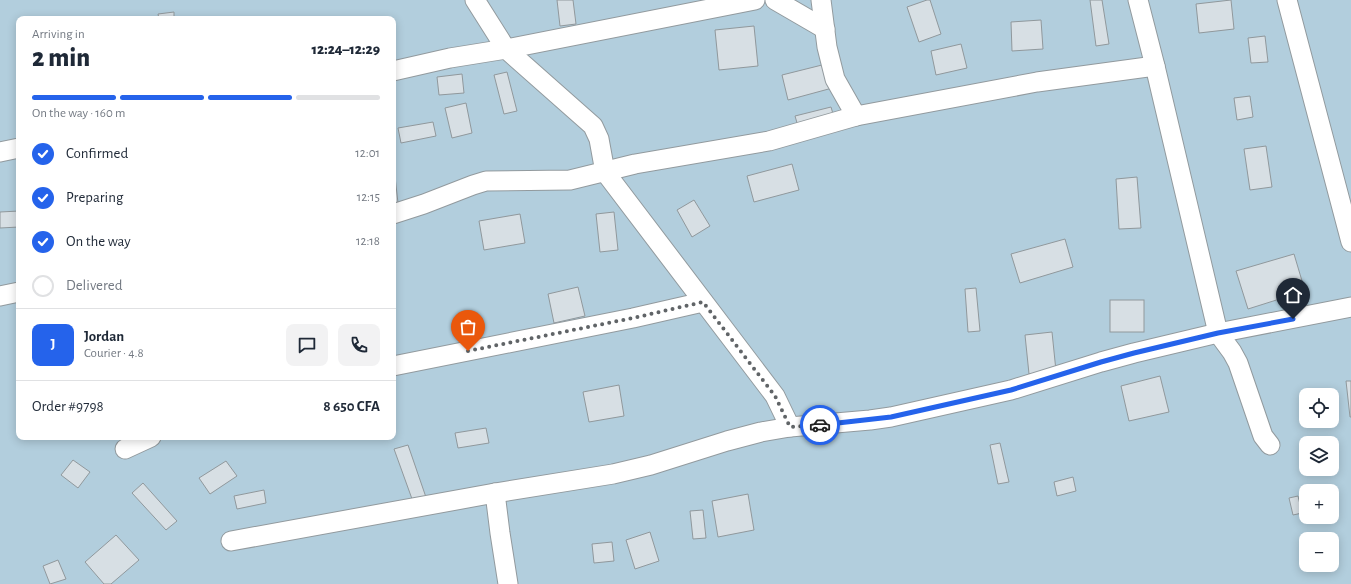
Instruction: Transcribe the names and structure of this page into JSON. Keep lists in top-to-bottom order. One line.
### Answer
{"page":{"heading":["2 min","Arriving in","12:24–12:29"],"panel":["Jordan","Courier · 4.8","Order #9798","8 650 CFA"],"bar":"On the way · 160 m","list":[["Confirmed","12:01"],["Preparing","12:15"],["On the way","12:18"],"Delivered"],"round":"J","map_buttons":["+","−"]}}
